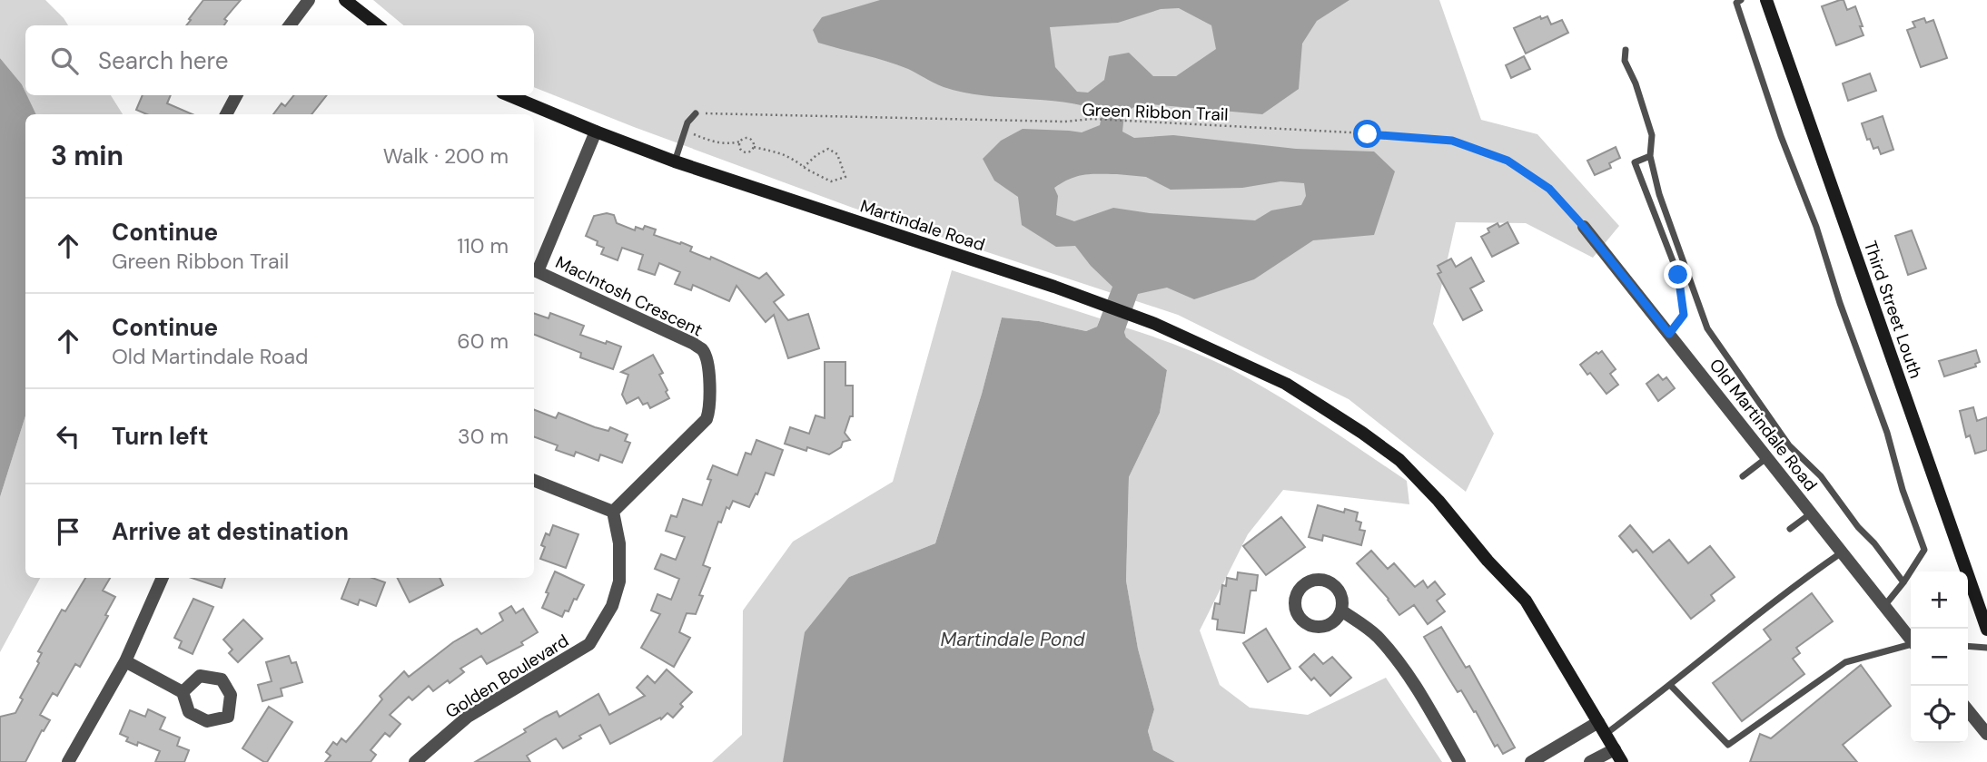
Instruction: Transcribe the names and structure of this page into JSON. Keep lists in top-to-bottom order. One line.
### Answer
{"streets":{"main road":["Martindale Road","Third Street Louth"],"street":["MacIntosh Crescent","Old Martindale Road","Golden Boulevard"],"path":["Green Ribbon Trail"]},"crossings":[["Green Ribbon Trail","Old Martindale Road"],["MacIntosh Crescent","Golden Boulevard"]],"water":["Martindale Pond"],"page":{"search":"Search here","heading":["3 min","Walk · 200 m"],"list":[["Continue","Green Ribbon Trail","110 m"],["Continue","Old Martindale Road","60 m"],["Turn left","30 m"],"Arrive at destination"],"map_buttons":["+","−"]}}
